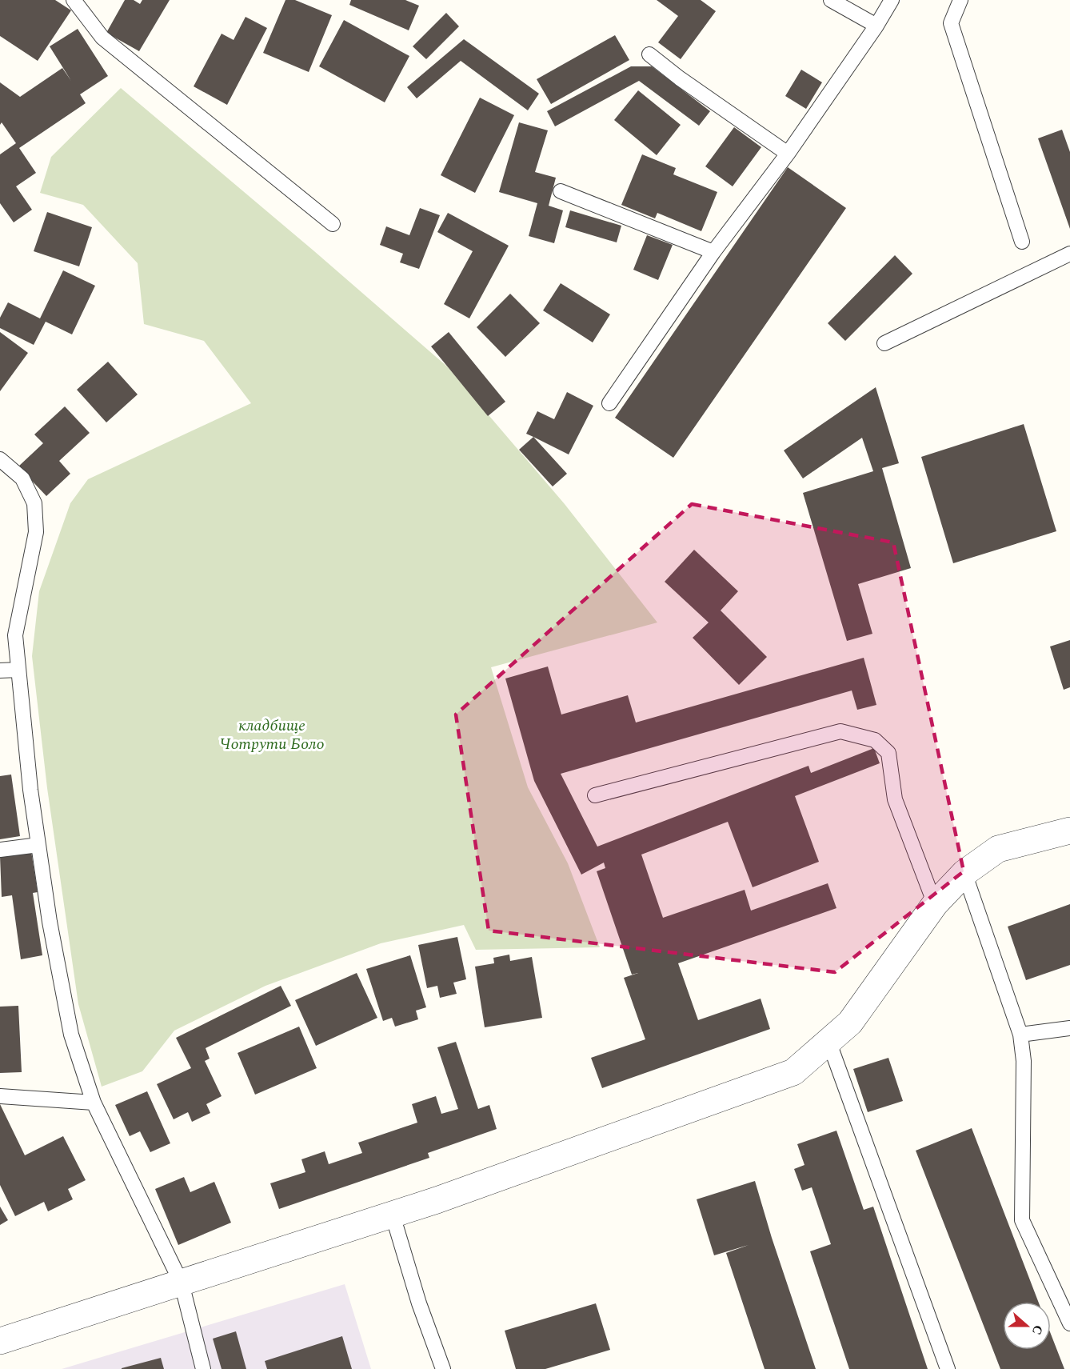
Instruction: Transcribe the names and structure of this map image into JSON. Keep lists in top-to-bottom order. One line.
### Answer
{"parks":["кладбище Чотрути Боло"],"north":"right"}
